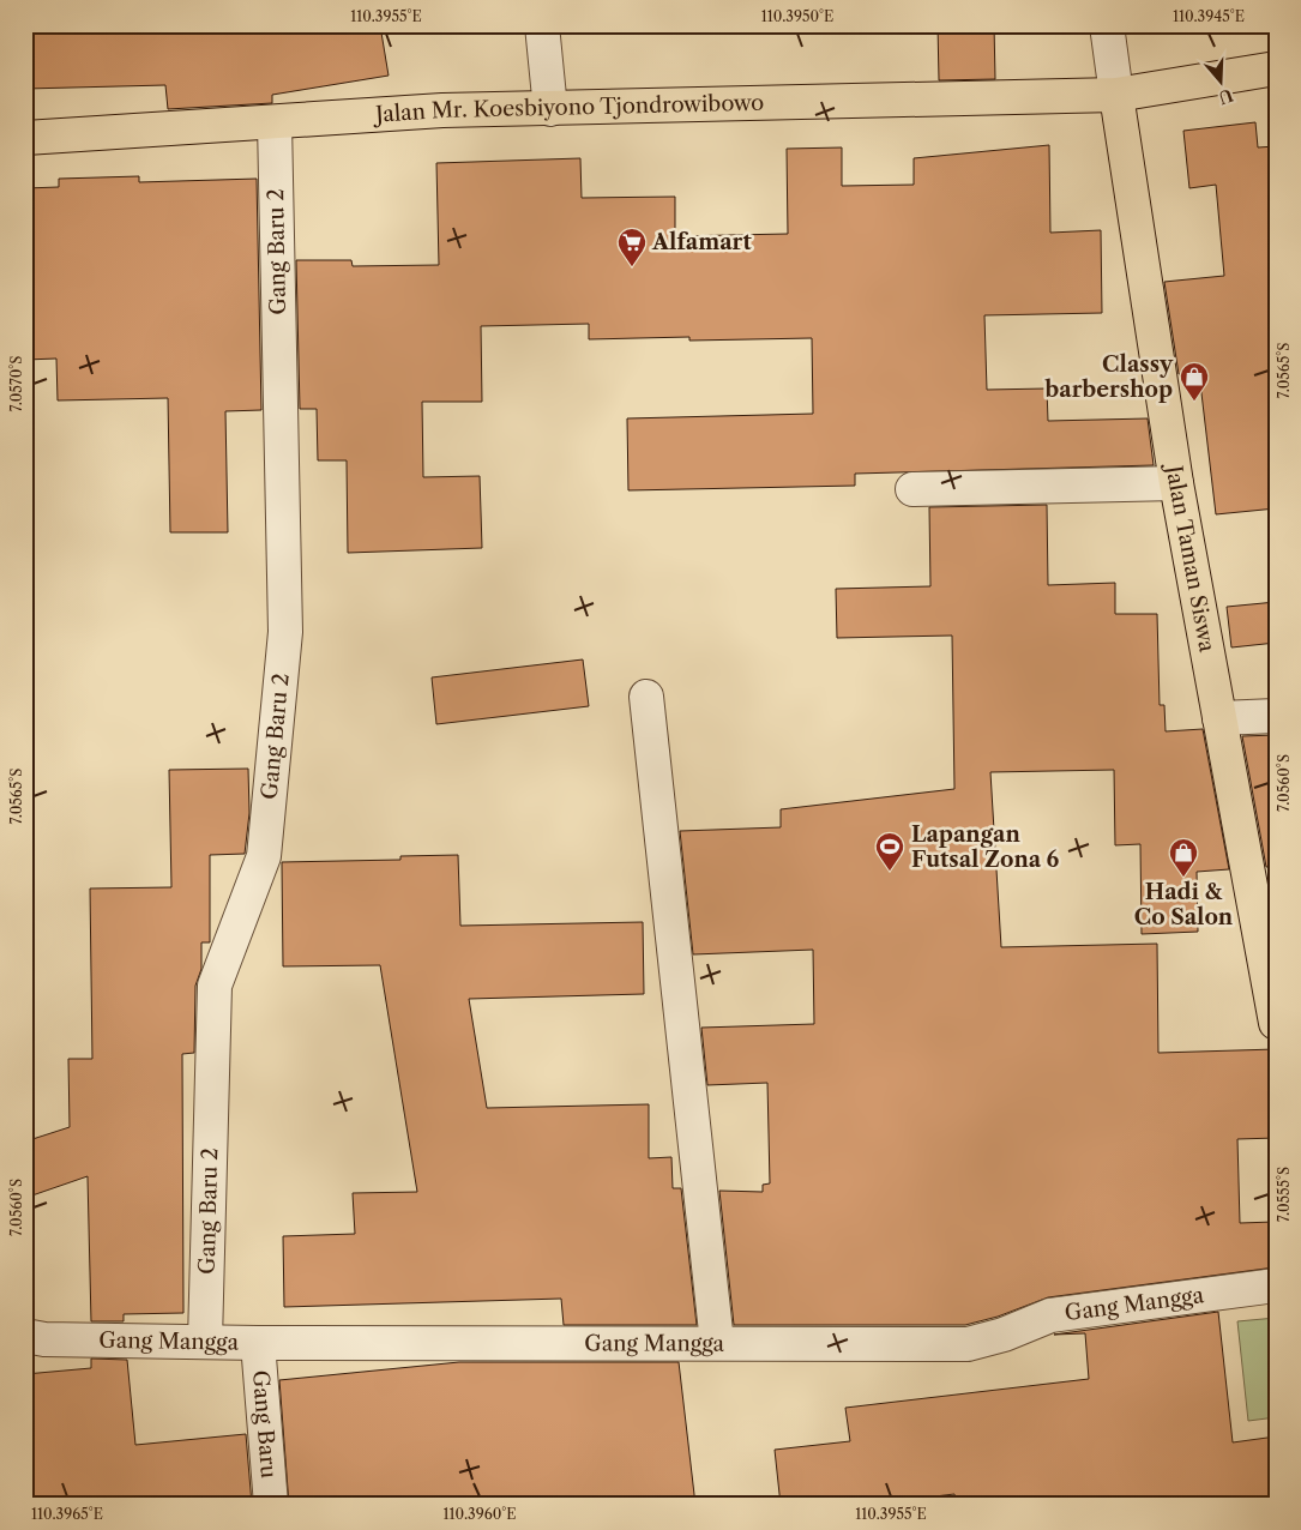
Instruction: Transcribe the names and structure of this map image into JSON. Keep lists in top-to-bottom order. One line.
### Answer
{"streets":{"main road":["Jalan Mr. Koesbiyono Tjondrowibowo","Jalan Taman Siswa"],"street":["Gang Baru 2","Gang Mangga","Gang Baru"]},"crossings":[["Jalan Mr. Koesbiyono Tjondrowibowo","Gang Baru 2"],["Jalan Mr. Koesbiyono Tjondrowibowo","Jalan Taman Siswa"],["Gang Baru 2","Gang Mangga"],["Gang Mangga","Gang Baru"]],"places":{"supermarket":["Alfamart"],"shop":["Classy barbershop","Hadi & Co Salon"],"sports":["Lapangan Futsal Zona 6"]},"north":"bottom","coordinates":["110.3955°E","110.3950°E","110.3945°E","7.0565°S","7.0570°S","7.0560°S","7.0555°S","110.3965°E","110.3960°E"]}
